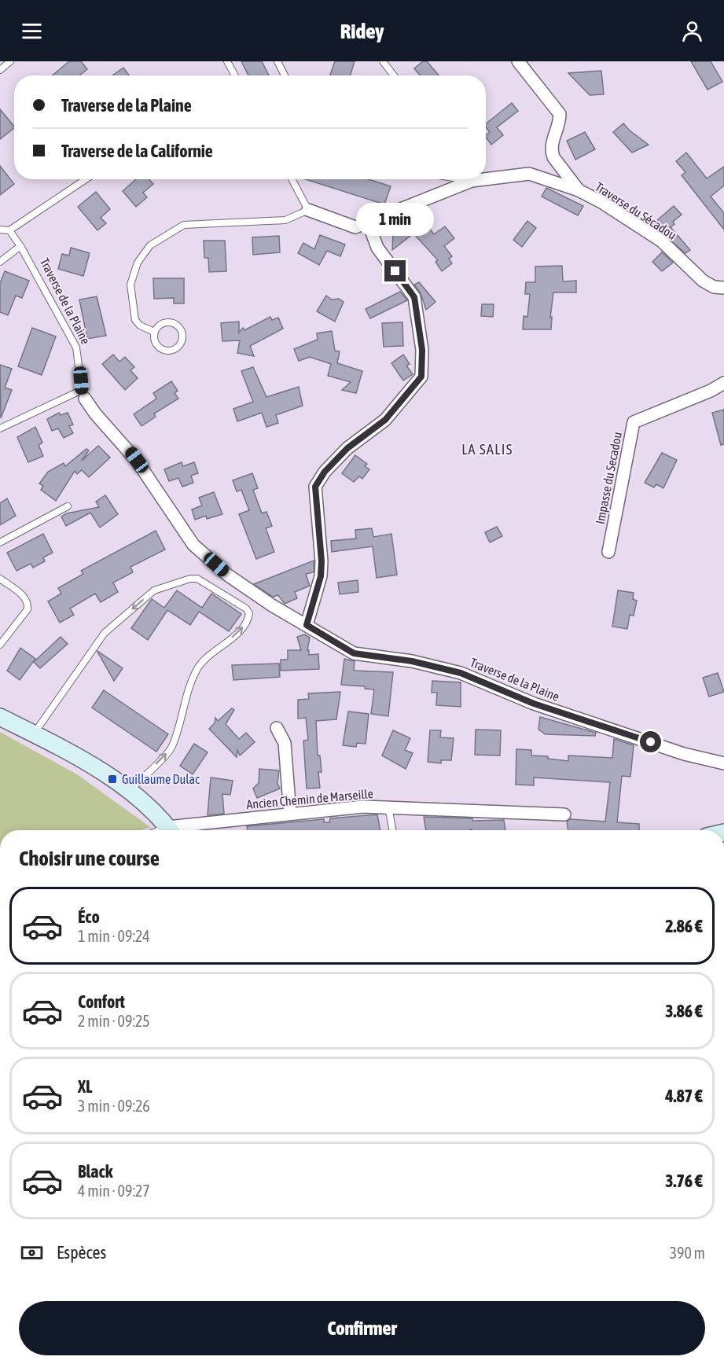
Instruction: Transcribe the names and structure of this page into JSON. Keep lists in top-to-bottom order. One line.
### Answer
{"streets":{"street":["Traverse du Sécadou","Traverse de la Plaine","Impasse du Secadou","Ancien Chemin de Marseille"]},"districts":["LA SALIS"],"places":{"transit":["Guillaume Dulac"]},"page":{"header":"Ridey","banner":["Traverse de la Plaine","Traverse de la Californie"],"bubble":"1 min","heading":"Choisir une course","list":[{"name":"Éco","note":"1 min · 09:24","value":"2.86 €"},{"name":"Confort","note":"2 min · 09:25","value":"3.86 €"},{"name":"XL","note":"3 min · 09:26","value":"4.87 €"},{"name":"Black","note":"4 min · 09:27","value":"3.76 €"}],"pay":["Espèces","390 m"],"buttons":"Confirmer"}}
